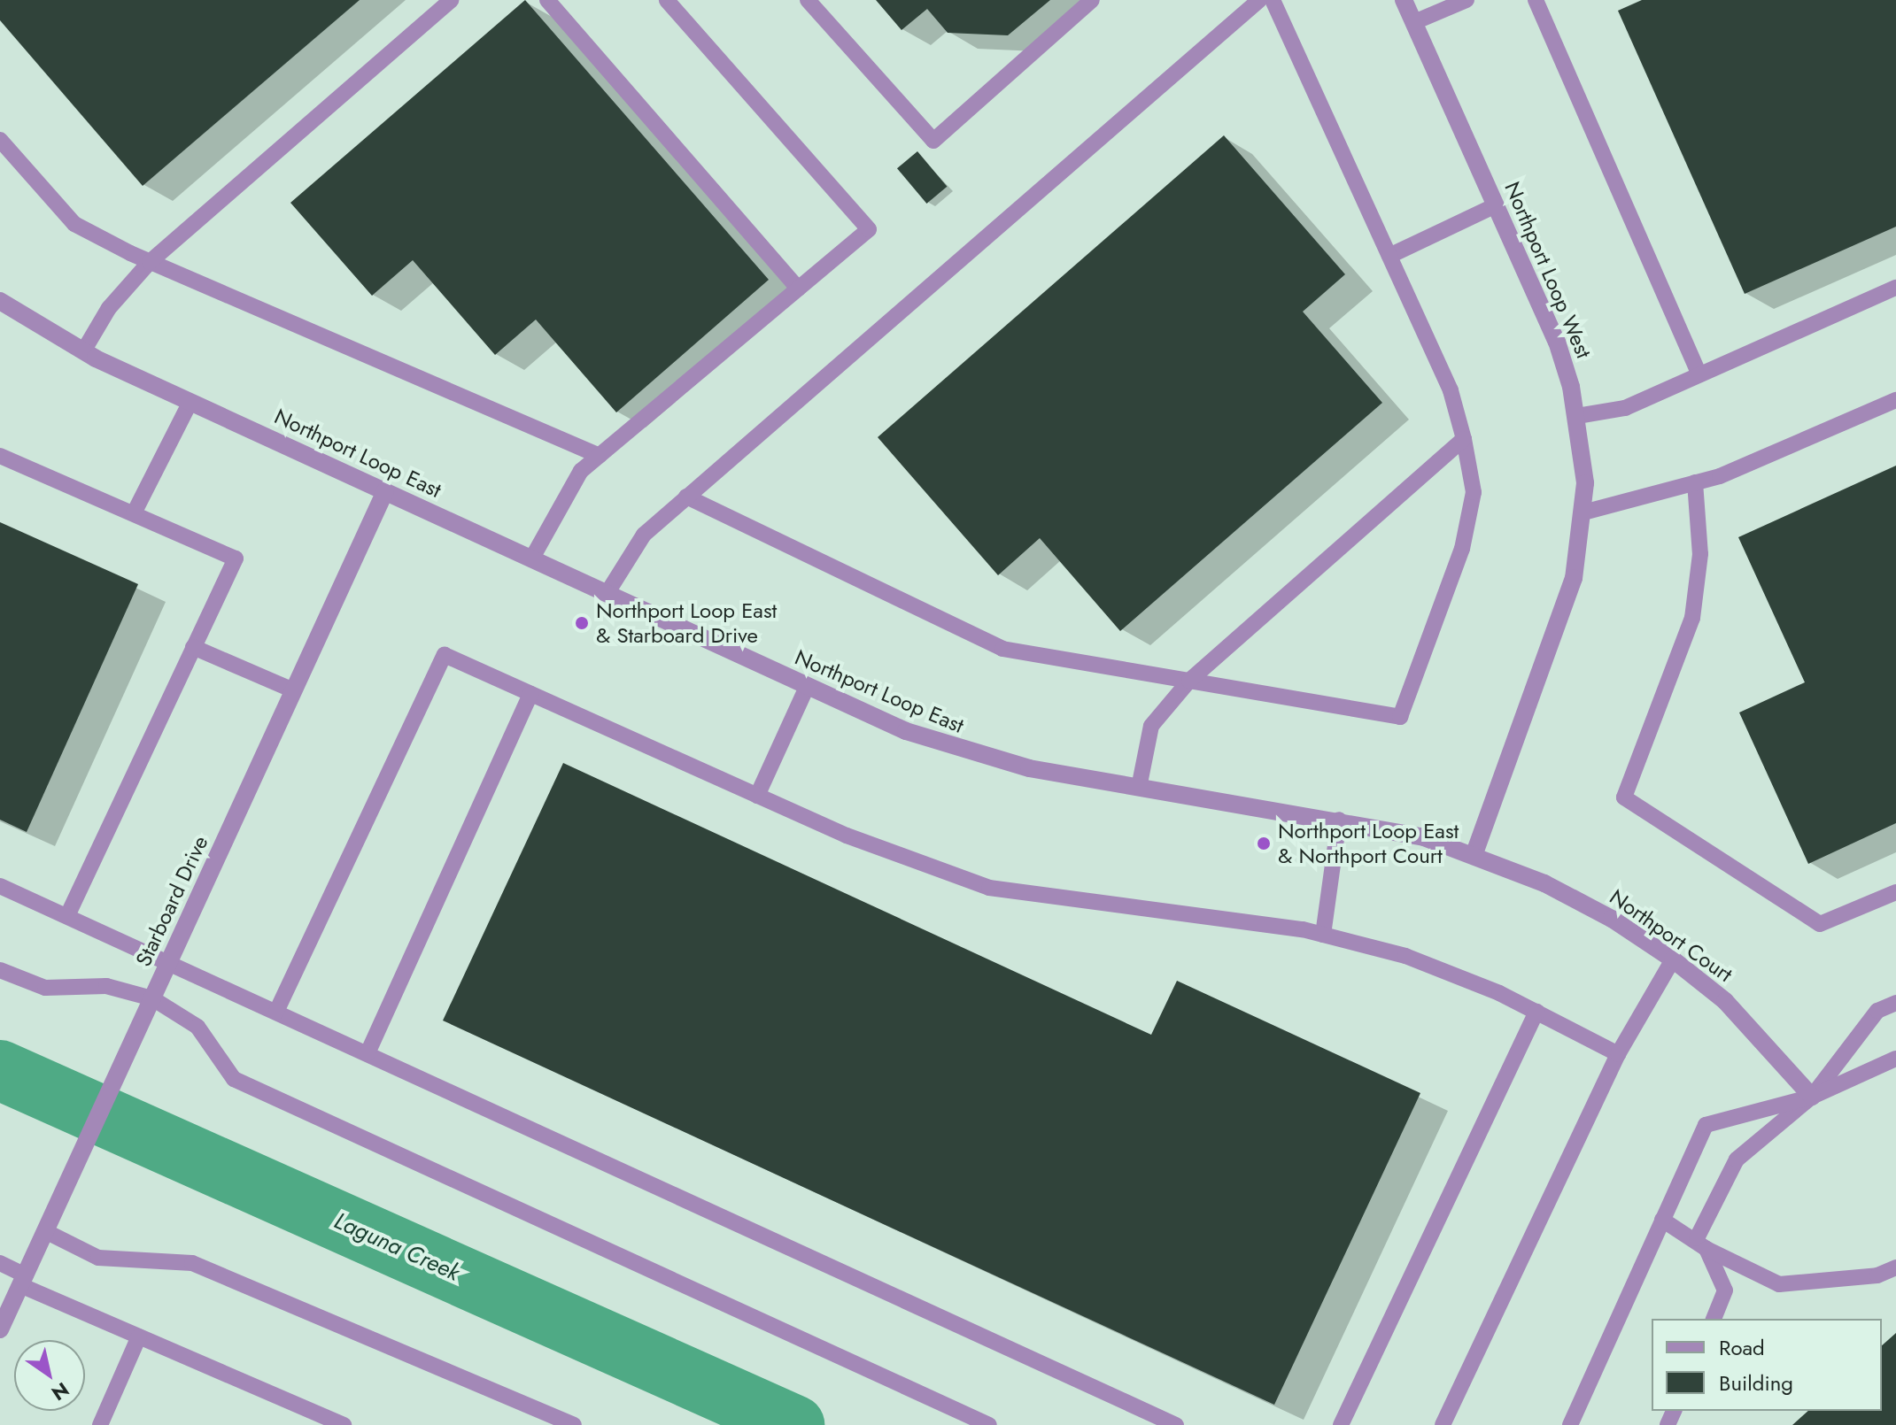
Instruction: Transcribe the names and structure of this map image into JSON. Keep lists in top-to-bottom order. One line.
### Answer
{"streets":{"street":["Northport Loop West","Northport Loop East","Starboard Drive","Northport Court"]},"crossings":[["Northport Loop West","Northport Loop East"],["Northport Loop West","Northport Court"],["Northport Loop East","Starboard Drive"],["Northport Loop East","Northport Court"]],"water":["Laguna Creek"],"places":["Northport Loop East & Starboard Drive","Northport Loop East & Northport Court"],"legend":["Road","Building"],"north":"bottom right"}
